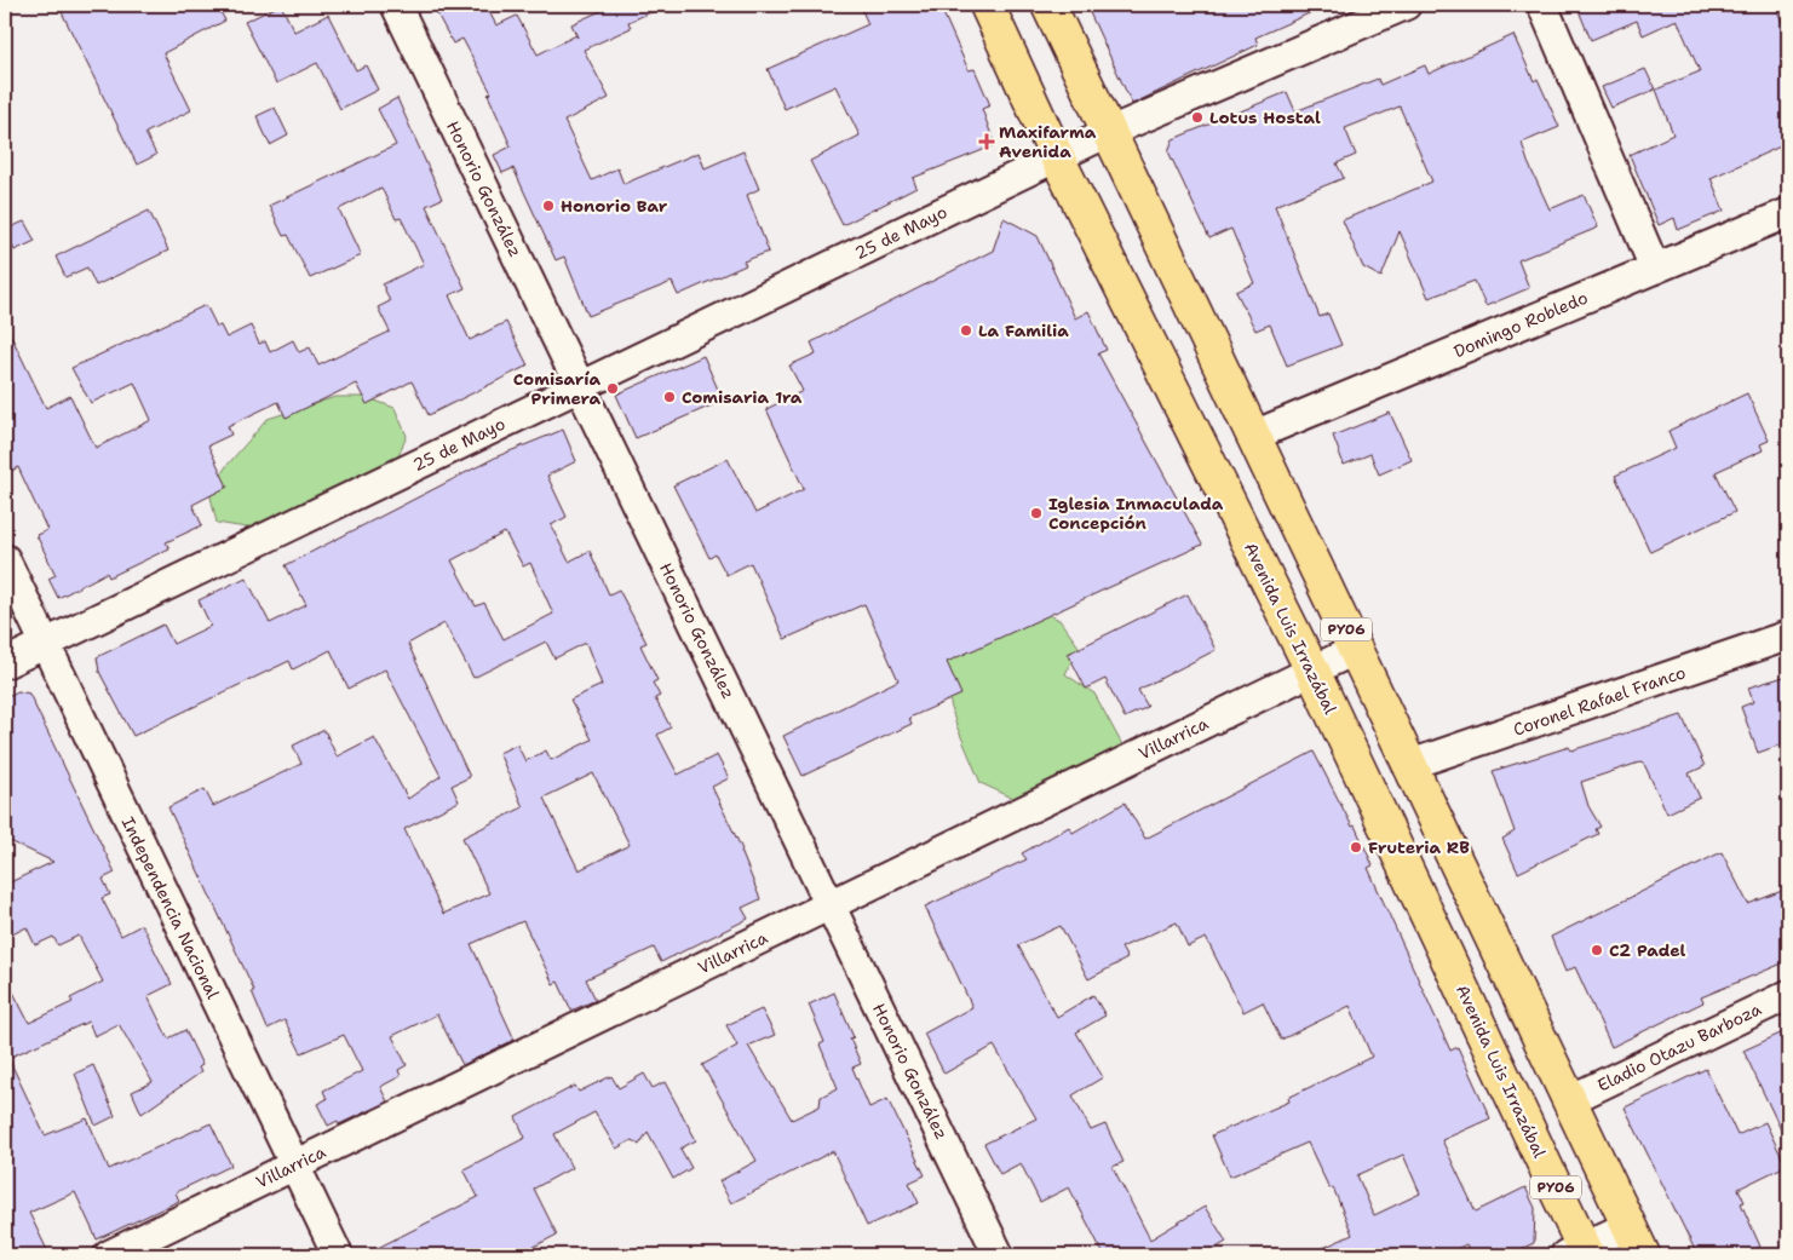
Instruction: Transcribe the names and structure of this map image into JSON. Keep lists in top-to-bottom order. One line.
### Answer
{"streets":{"highway":["Avenida Luis Irrazábal","PY06"],"street":["Honorio González","25 de Mayo","Domingo Robledo","Coronel Rafael Franco","Villarrica","Independencia Nacional","Eladio Otazu Barboza"]},"crossings":[["Honorio González","25 de Mayo"],["Honorio González","Villarrica"],["25 de Mayo","Avenida Luis Irrazábal"],["25 de Mayo","PY06"],["25 de Mayo","Independencia Nacional"],["Domingo Robledo","PY06"],["Avenida Luis Irrazábal","Villarrica"],["PY06","Coronel Rafael Franco"],["PY06","Villarrica"],["PY06","Eladio Otazu Barboza"],["Villarrica","Independencia Nacional"]],"places":{"other":["Lotus Hostal","Honorio Bar","La Familia","Comisaría Primera","Comisaria 1ra","Iglesia Inmaculada Concepción","Fruteria RB","C2 Padel"],"health":["Maxifarma Avenida"]}}
